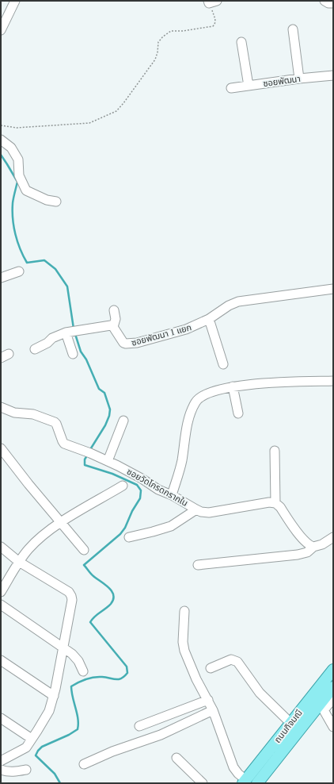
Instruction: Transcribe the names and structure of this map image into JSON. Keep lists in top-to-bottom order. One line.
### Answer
{"streets":{"main road":["ถนนกิจมณี"],"street":["ซอยพัฒนา","ซอยพัฒนา 1 แยก","ซอยวัดโกรดกรากใน"]}}
